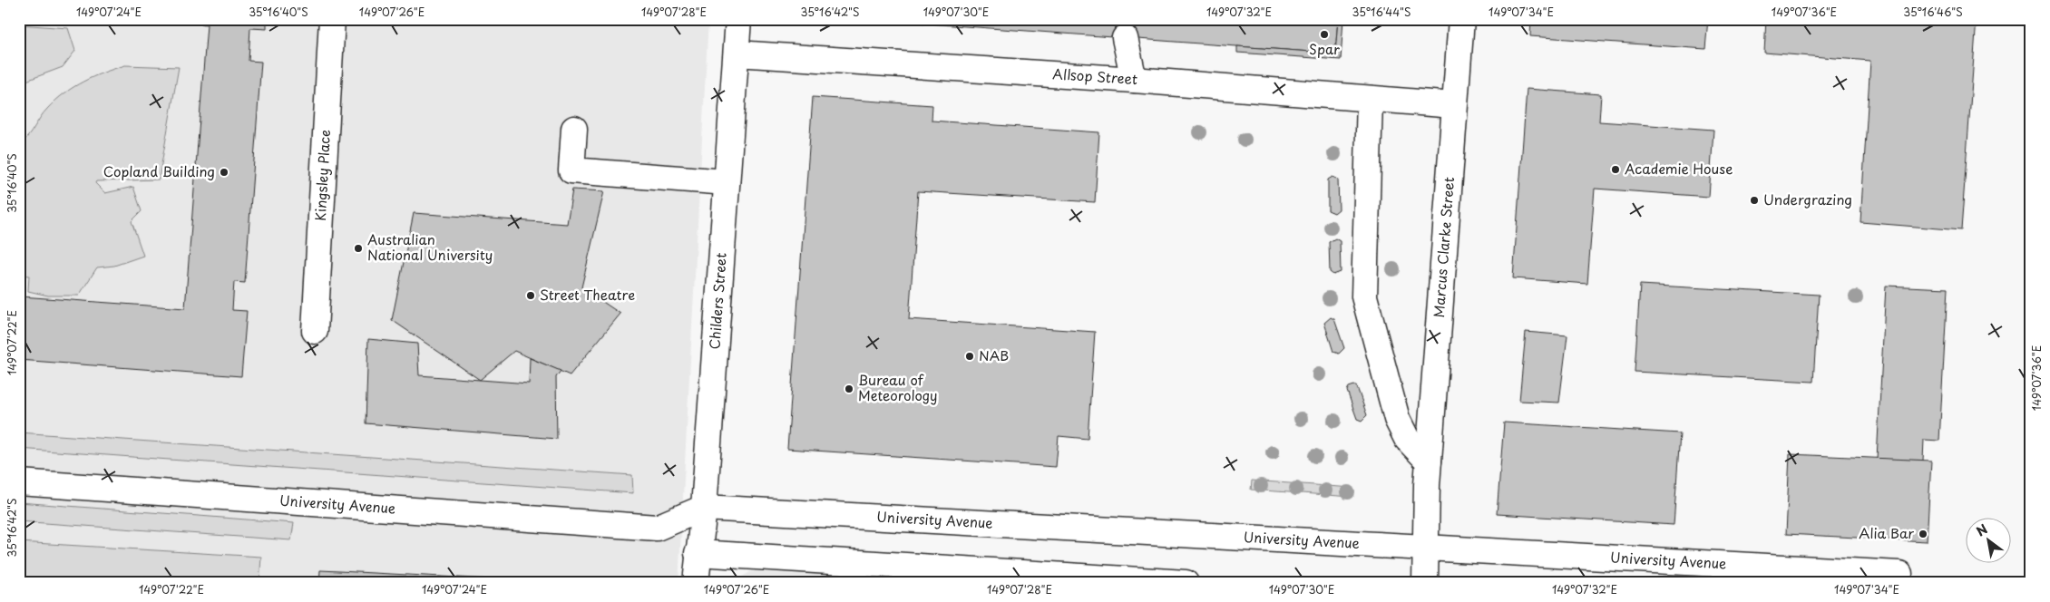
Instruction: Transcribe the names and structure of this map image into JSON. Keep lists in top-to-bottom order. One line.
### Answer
{"streets":{"street":["Allsop Street","Kingsley Place","Marcus Clarke Street","Childers Street","University Avenue"]},"crossings":[["Allsop Street","Marcus Clarke Street"],["Allsop Street","Childers Street"],["Marcus Clarke Street","University Avenue"],["Childers Street","University Avenue"]],"places":["Spar","Academie House","Copland Building","Undergrazing","Australian National University","Street Theatre","NAB","Bureau of Meteorology","Alia Bar"],"north":"top left","coordinates":["149°07'24\"E","35°16'40\"S","149°07'26\"E","149°07'28\"E","35°16'42\"S","149°07'30\"E","149°07'32\"E","35°16'44\"S","149°07'34\"E","149°07'36\"E","35°16'46\"S","149°07'22\"E"]}
